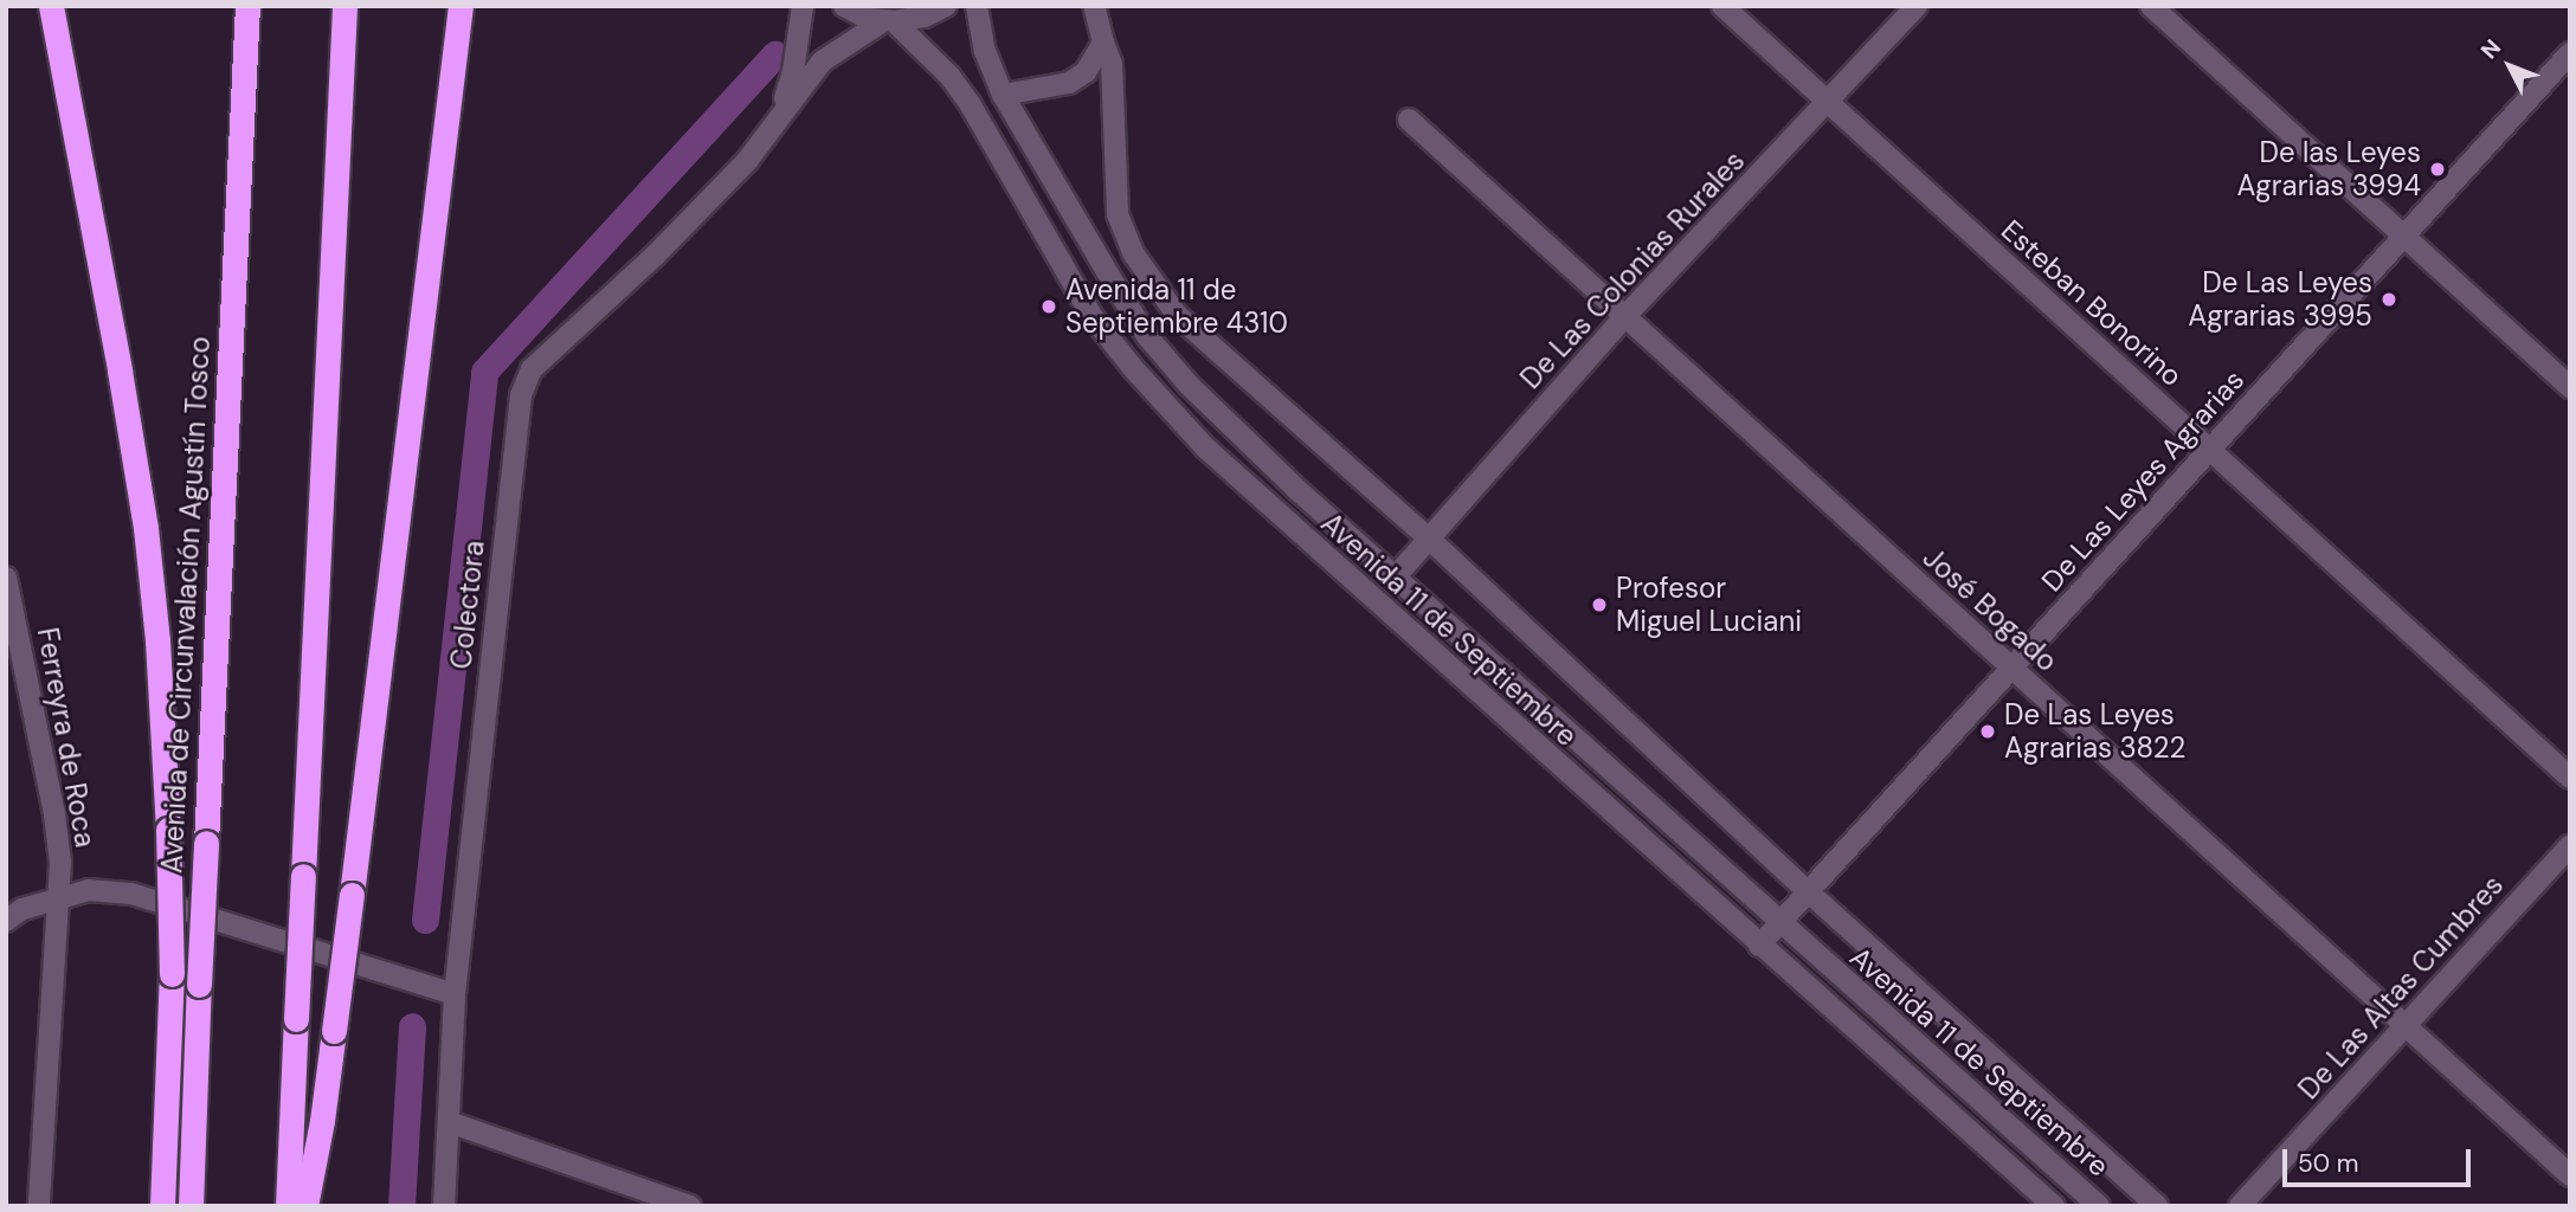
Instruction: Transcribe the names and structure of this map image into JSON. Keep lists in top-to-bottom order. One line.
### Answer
{"streets":{"highway":["Avenida de Circunvalación Agustín Tosco"],"street":["De Las Colonias Rurales","Esteban Bonorino","De Las Leyes Agrarias","Colectora","José Bogado","Avenida 11 de Septiembre","Ferreyra de Roca","De Las Altas Cumbres"]},"crossings":[["De Las Colonias Rurales","Esteban Bonorino"],["De Las Colonias Rurales","José Bogado"],["De Las Colonias Rurales","Avenida 11 de Septiembre"],["Esteban Bonorino","De Las Leyes Agrarias"],["De Las Leyes Agrarias","José Bogado"],["De Las Leyes Agrarias","Avenida 11 de Septiembre"],["Colectora","Avenida 11 de Septiembre"],["José Bogado","De Las Altas Cumbres"]],"places":["De las Leyes Agrarias 3994","De Las Leyes Agrarias 3995","Avenida 11 de Septiembre 4310","Profesor Miguel Luciani","De Las Leyes Agrarias 3822"],"scale_bar":"50 m","north":"top left"}
